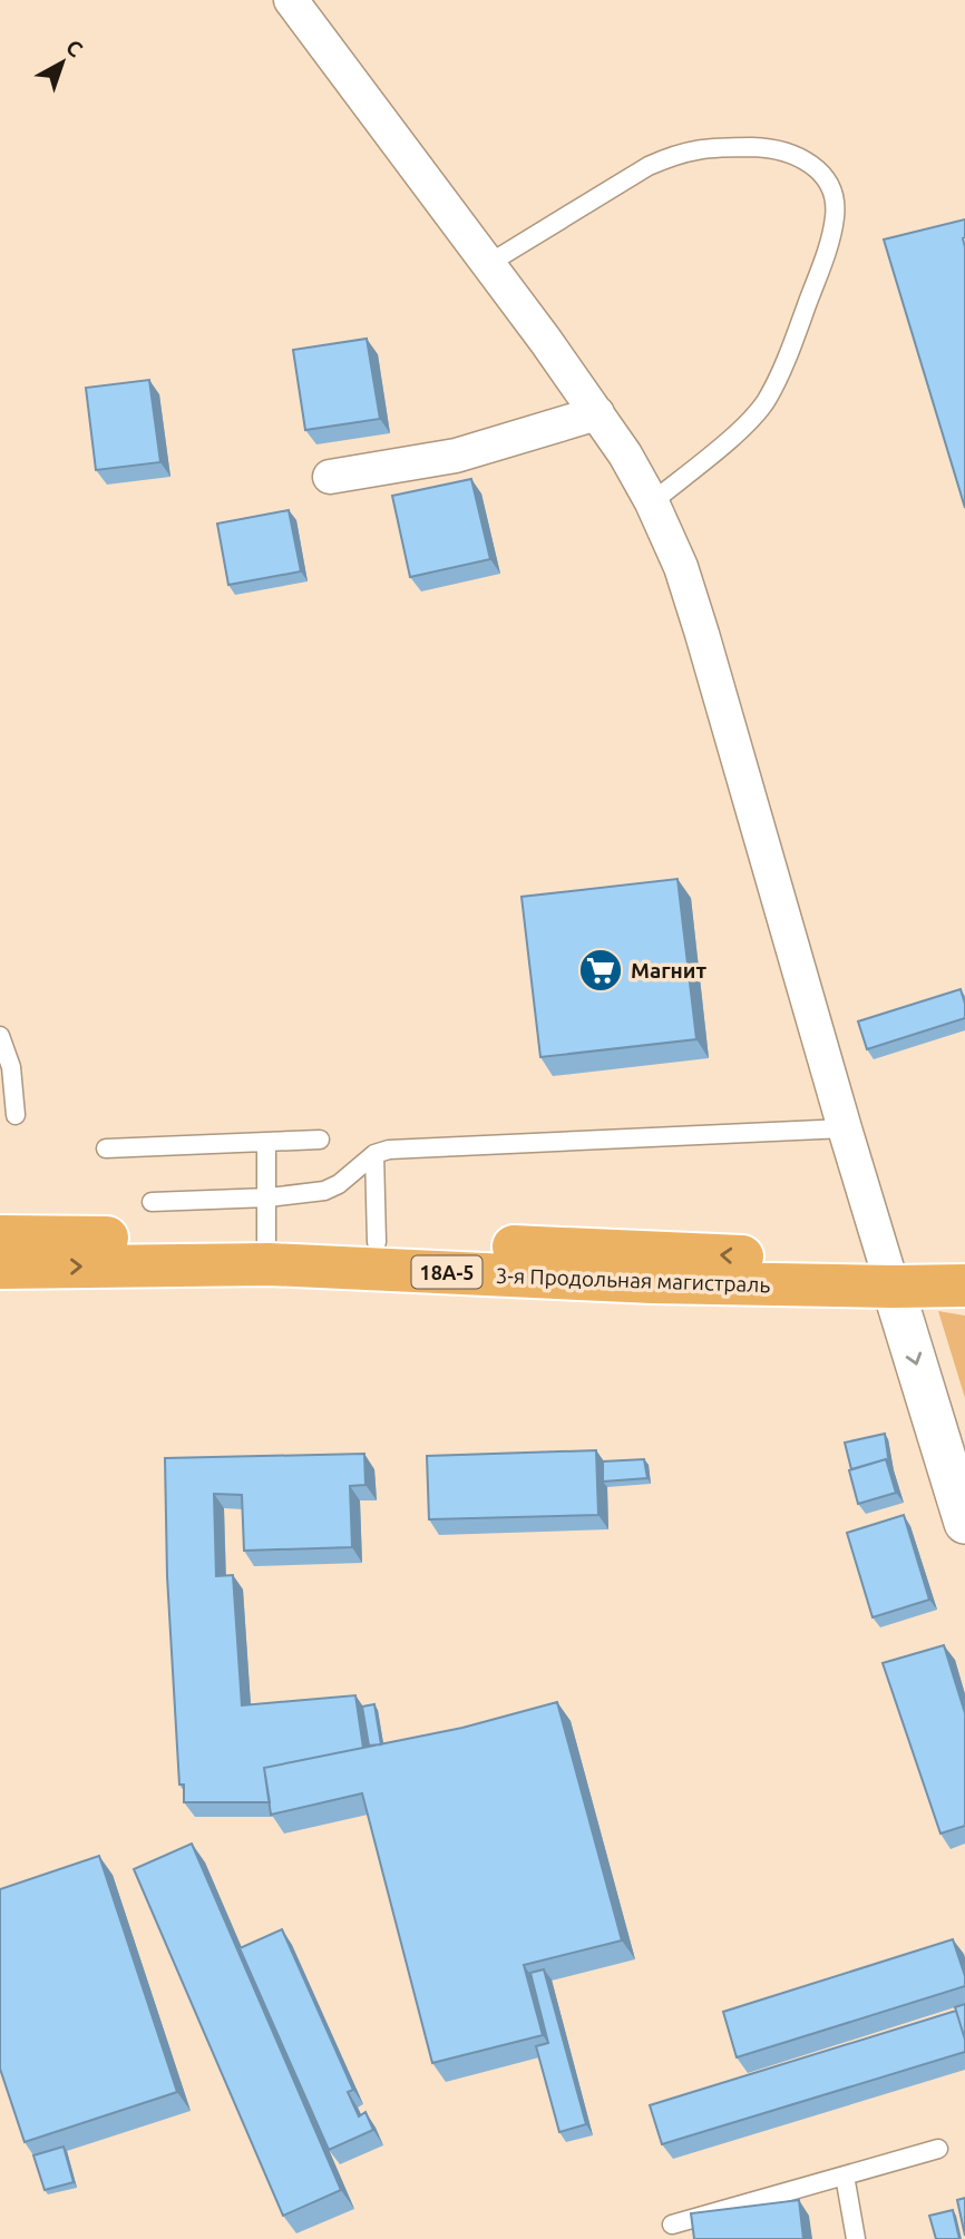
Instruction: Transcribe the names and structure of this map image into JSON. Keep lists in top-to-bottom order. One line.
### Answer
{"streets":{"highway":["18А-5","3-я Продольная магистраль"]},"crossings":[["18А-5","3-я Продольная магистраль"]],"places":{"supermarket":["Магнит"]},"north":"top right"}
